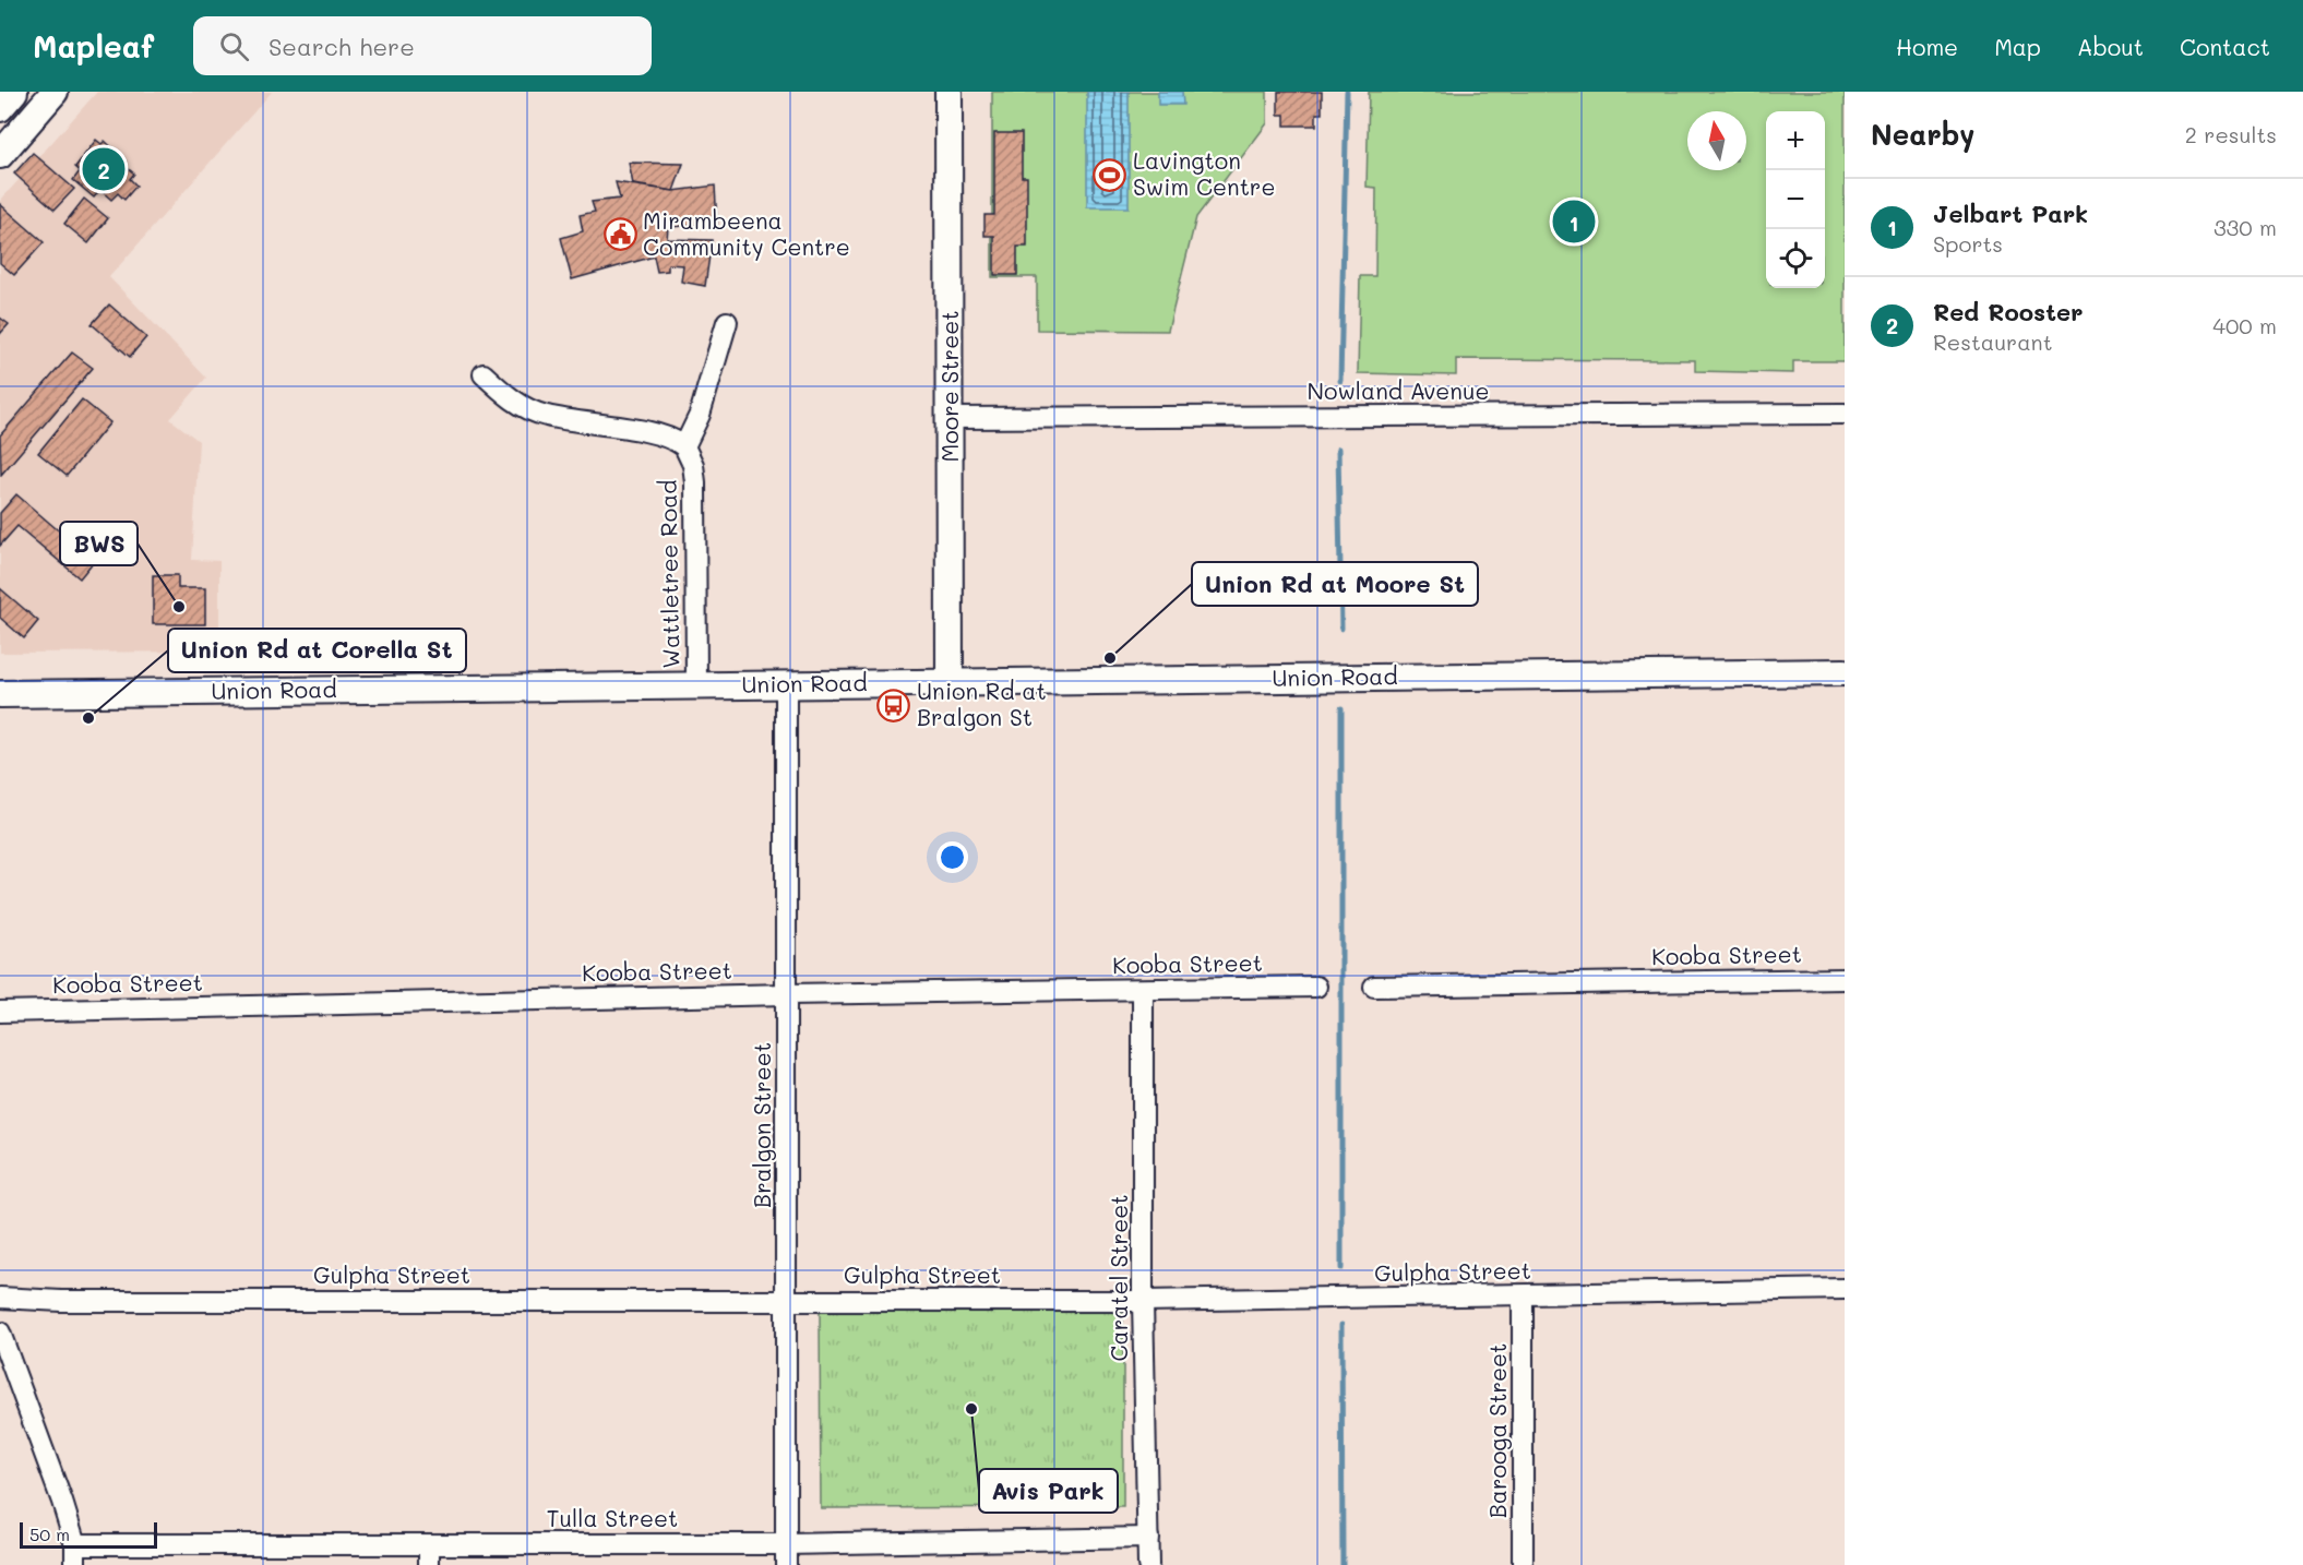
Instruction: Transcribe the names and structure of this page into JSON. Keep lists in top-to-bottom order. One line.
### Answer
{"streets":{"main road":["Moore Street","Union Road"],"street":["Nowland Avenue","Wattletree Road","Kooba Street","Bralgon Street","Gulpha Street","Caratel Street","Barooga Street","Tulla Street"]},"crossings":[["Moore Street","Nowland Avenue"],["Moore Street","Union Road"],["Wattletree Road","Union Road"],["Union Road","Bralgon Street"],["Kooba Street","Bralgon Street"],["Kooba Street","Caratel Street"],["Bralgon Street","Gulpha Street"],["Bralgon Street","Tulla Street"],["Gulpha Street","Caratel Street"],["Gulpha Street","Barooga Street"],["Caratel Street","Tulla Street"]],"places":{"sports":["Lavington Swim Centre"],"public building":["Mirambeena Community Centre"],"other":["BWS","Union Rd at Moore St","Union Rd at Corella St","Avis Park"],"bus stop":["Union Rd at Bralgon St"]},"scale_bar":"50 m","north":"top","page":{"header":"Mapleaf","search":"Search here","nav":["Home","Map","About","Contact"],"heading":["Nearby","2 results"],"map_buttons":["+","−"],"pins":["2","1"],"list":[{"mark":"1","name":"Jelbart Park","note":"Sports","value":"330 m"},{"mark":"2","name":"Red Rooster","note":"Restaurant","value":"400 m"}],"scale":"50 m"}}
